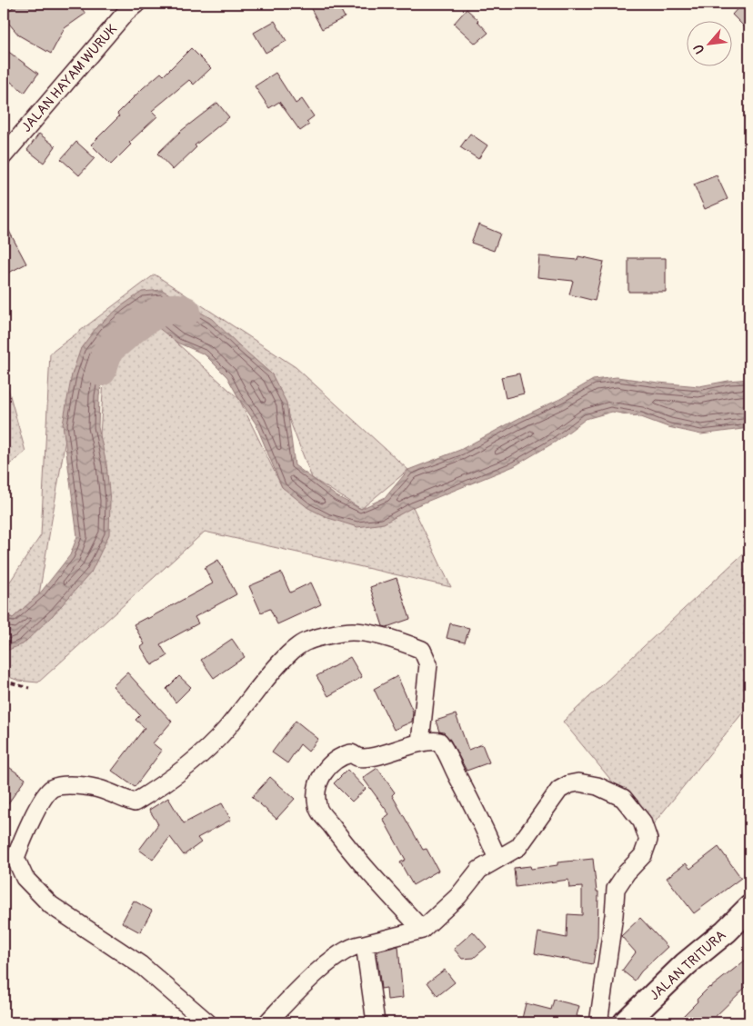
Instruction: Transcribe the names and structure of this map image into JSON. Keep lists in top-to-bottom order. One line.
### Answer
{"streets":{"street":["JALAN HAYAM WURUK","JALAN TRITURA"]},"north":"bottom left"}
